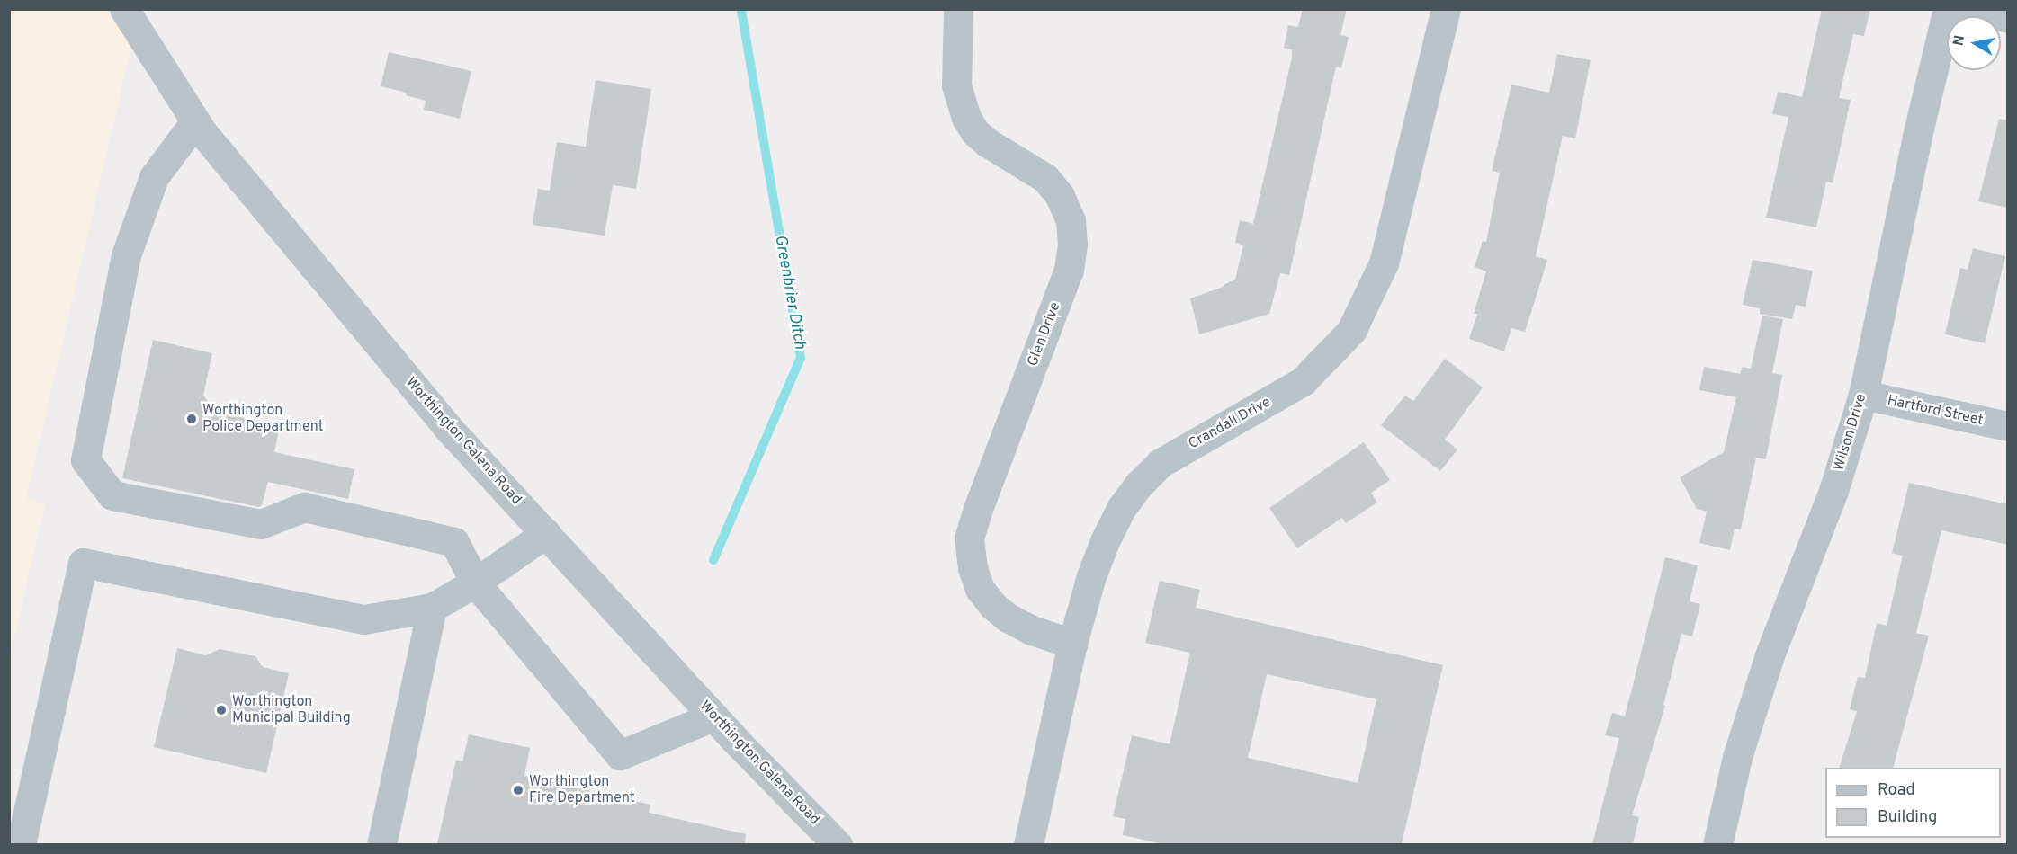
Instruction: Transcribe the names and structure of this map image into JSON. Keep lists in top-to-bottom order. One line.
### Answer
{"streets":{"street":["Glen Drive","Hartford Street","Crandall Drive","Wilson Drive","Worthington Galena Road"]},"crossings":[["Glen Drive","Crandall Drive"],["Hartford Street","Wilson Drive"]],"water":["Greenbrier Ditch"],"places":["Worthington Police Department","Worthington Municipal Building","Worthington Fire Department"],"legend":["Road","Building"],"north":"left"}
